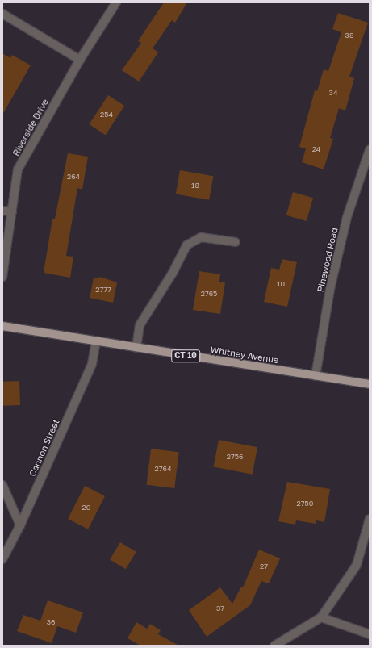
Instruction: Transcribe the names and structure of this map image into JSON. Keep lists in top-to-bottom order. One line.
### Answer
{"streets":{"main road":["Whitney Avenue","CT 10"],"street":["Riverside Drive","Pinewood Road","Cannon Street"]},"crossings":[["Pinewood Road","Whitney Avenue"],["Whitney Avenue","Cannon Street"]],"house_numbers":["38","34","254","24","264","18","10","2777","2765","2756","2764","2750","20","27","37","36"]}
